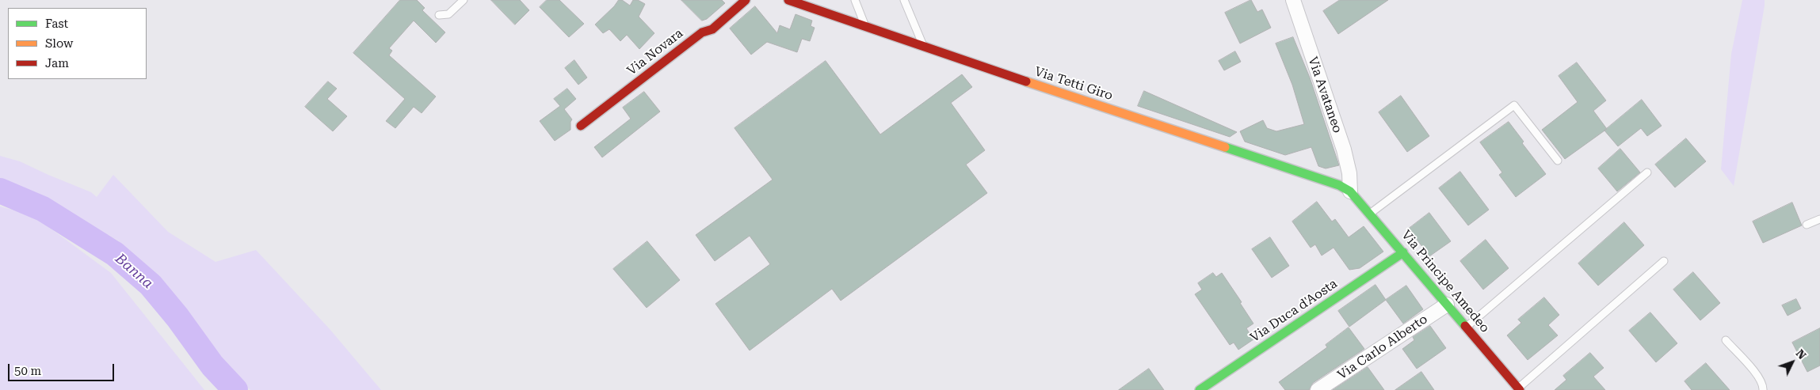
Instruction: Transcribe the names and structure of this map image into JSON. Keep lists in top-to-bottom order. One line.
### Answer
{"streets":{"street":["Via Novara","Via Tetti Giro","Via Avataneo","Via Principe Amedeo","Via Duca d'Aosta","Via Carlo Alberto"]},"crossings":[["Via Tetti Giro","Via Avataneo"],["Via Tetti Giro","Via Principe Amedeo"],["Via Avataneo","Via Principe Amedeo"],["Via Principe Amedeo","Via Duca d'Aosta"],["Via Principe Amedeo","Via Carlo Alberto"]],"water":["Banna"],"legend":["Fast","Slow","Jam"],"scale_bar":"50 m","north":"top right"}
